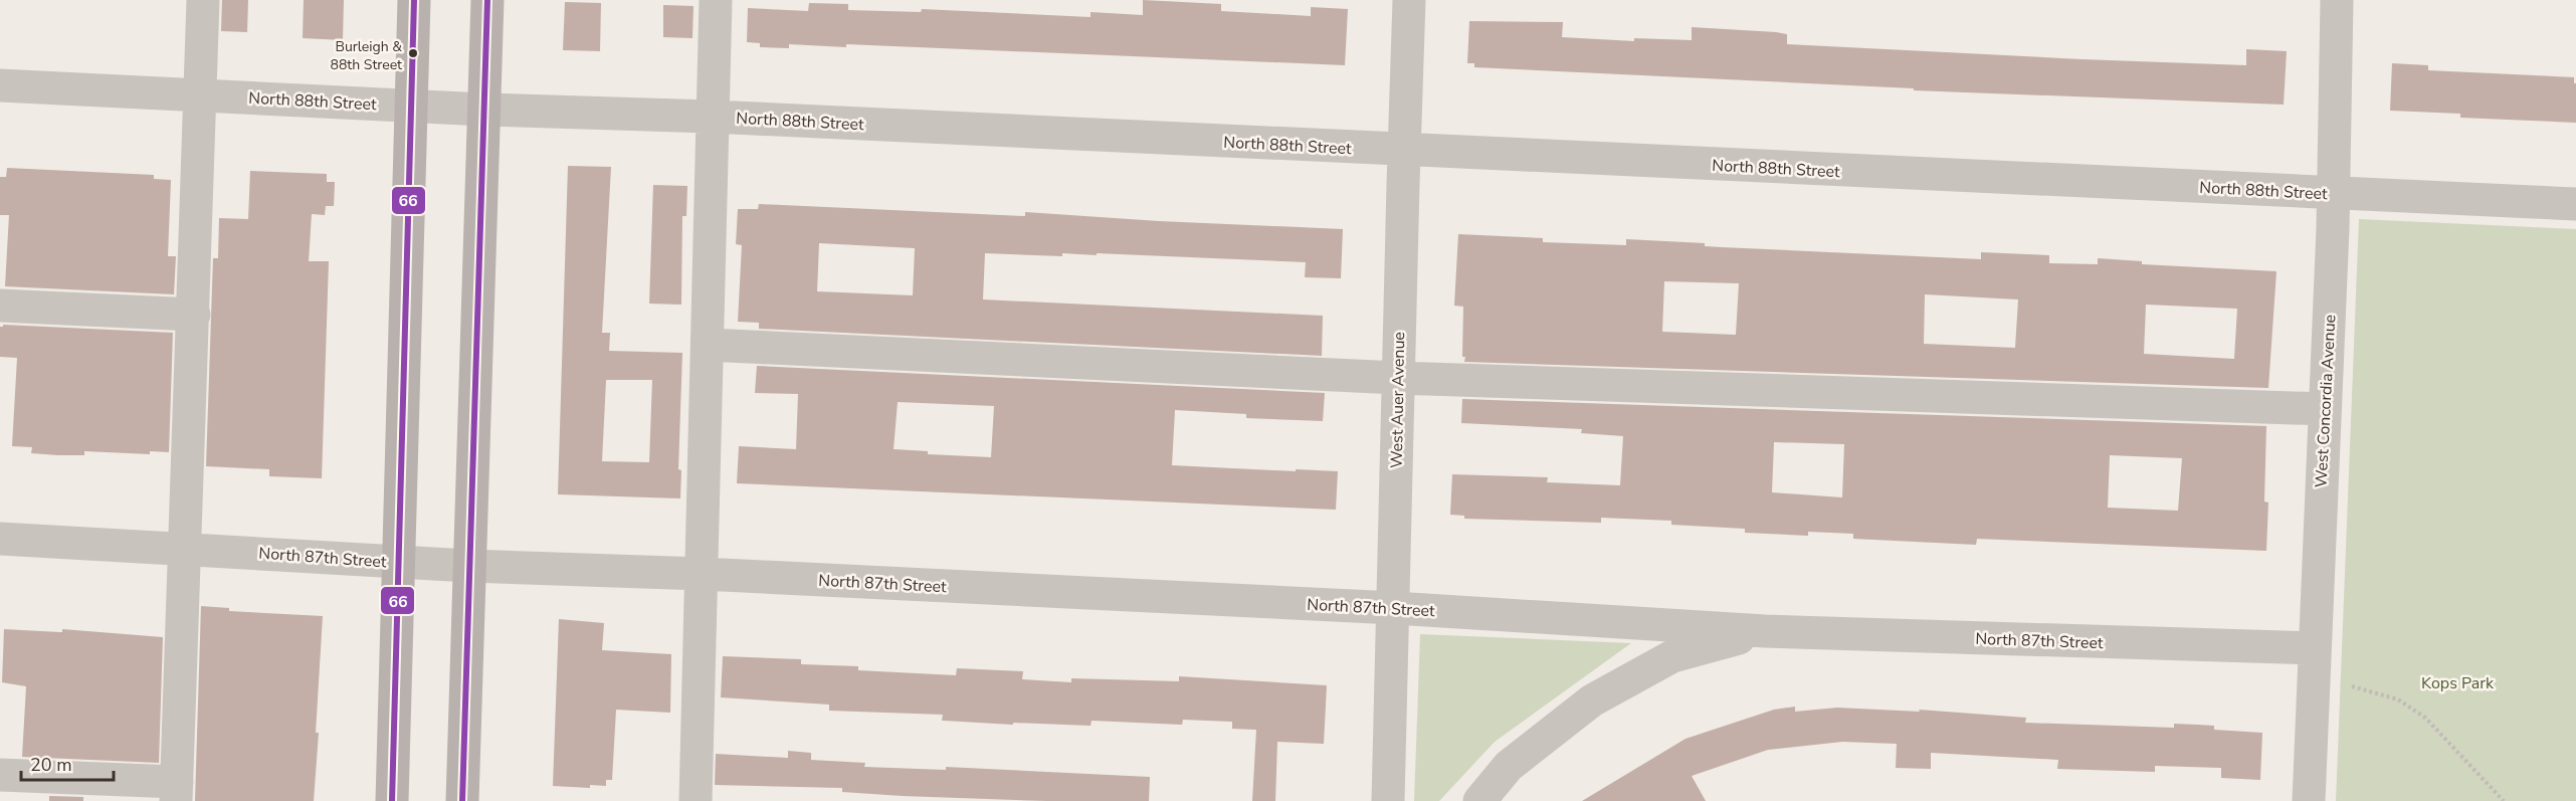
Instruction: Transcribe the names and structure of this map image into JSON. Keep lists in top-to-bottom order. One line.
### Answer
{"streets":{"street":["North 88th Street","West Auer Avenue","West Concordia Avenue","North 87th Street"]},"crossings":[["North 88th Street","West Auer Avenue"],["North 88th Street","West Concordia Avenue"],["West Auer Avenue","North 87th Street"],["West Concordia Avenue","North 87th Street"]],"parks":["Kops Park"],"places":["Burleigh & 88th Street"],"lines":["transit line 66"],"scale_bar":"20 m"}
